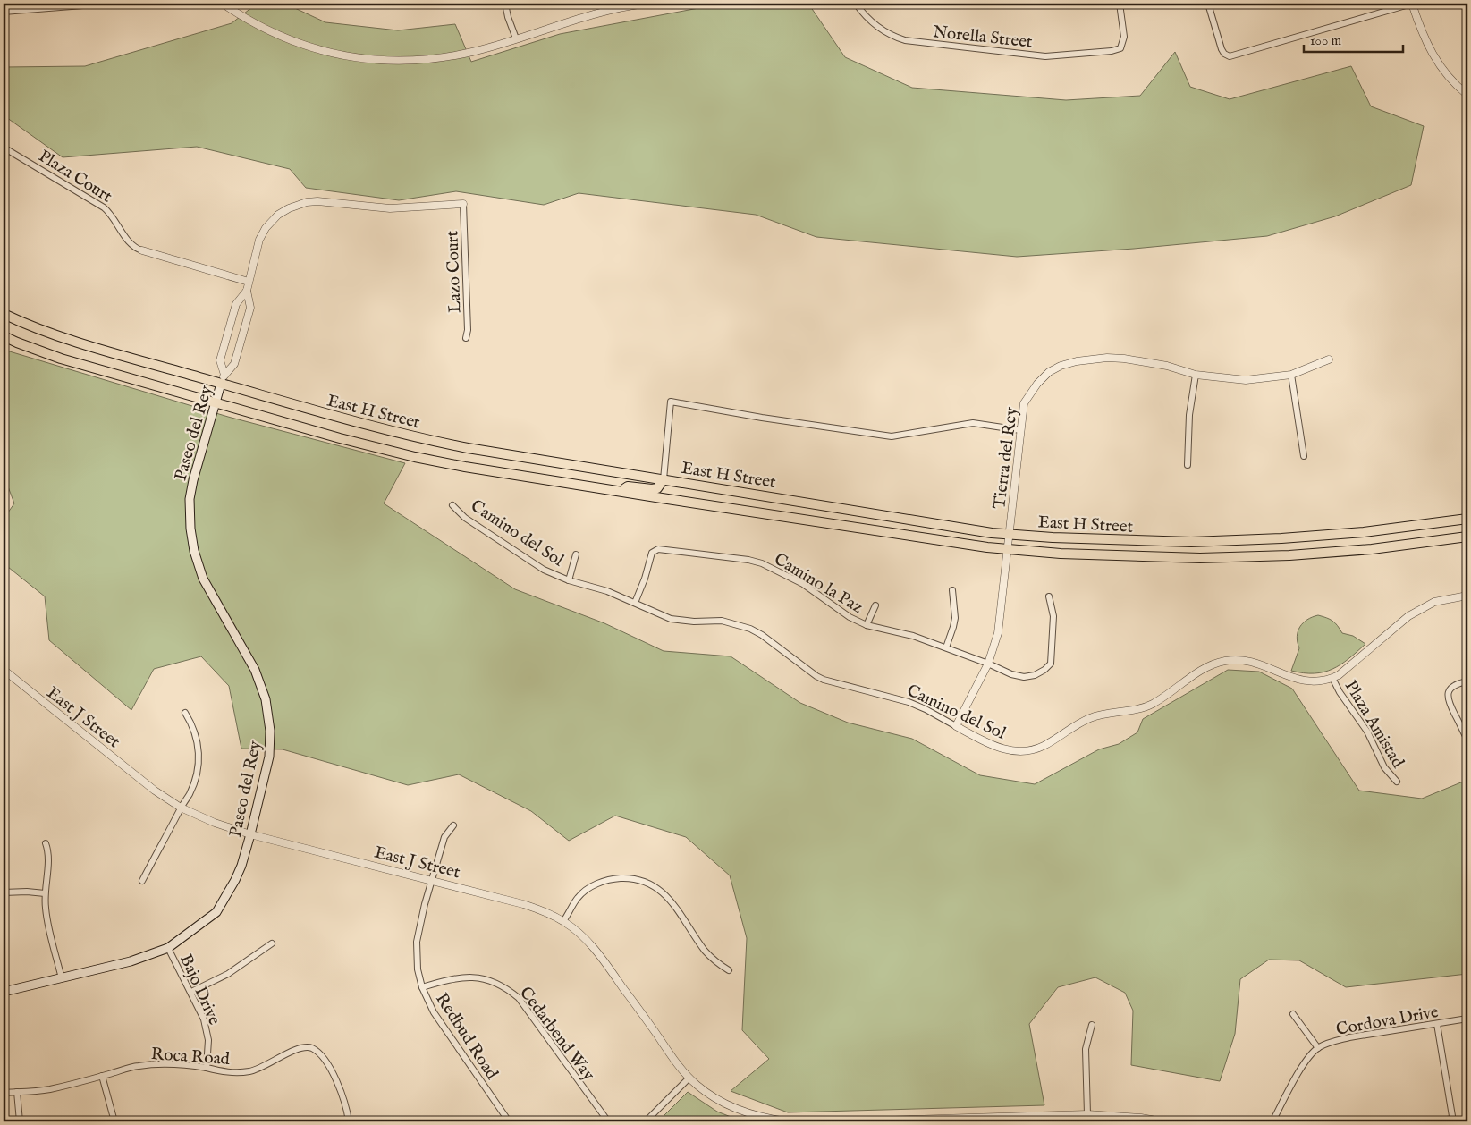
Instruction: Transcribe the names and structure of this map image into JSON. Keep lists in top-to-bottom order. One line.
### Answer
{"streets":{"main road":["East H Street","Paseo del Rey"],"street":["Norella Street","Plaza Court","Lazo Court","Tierra del Rey","Camino del Sol","Camino la Paz","East J Street","Plaza Amistad","Bajo Drive","Cordova Drive","Cedarbend Way","Redbud Road","Roca Road"]},"crossings":[["Plaza Court","Paseo del Rey"],["Lazo Court","Paseo del Rey"],["East H Street","Paseo del Rey"],["East H Street","Tierra del Rey"],["Paseo del Rey","East J Street"],["Paseo del Rey","Bajo Drive"],["Tierra del Rey","Camino del Sol"],["Tierra del Rey","Camino la Paz"],["Camino del Sol","Camino la Paz"],["Camino del Sol","Plaza Amistad"],["East J Street","Redbud Road"],["Bajo Drive","Roca Road"],["Cedarbend Way","Redbud Road"]],"scale_bar":"100 m"}
